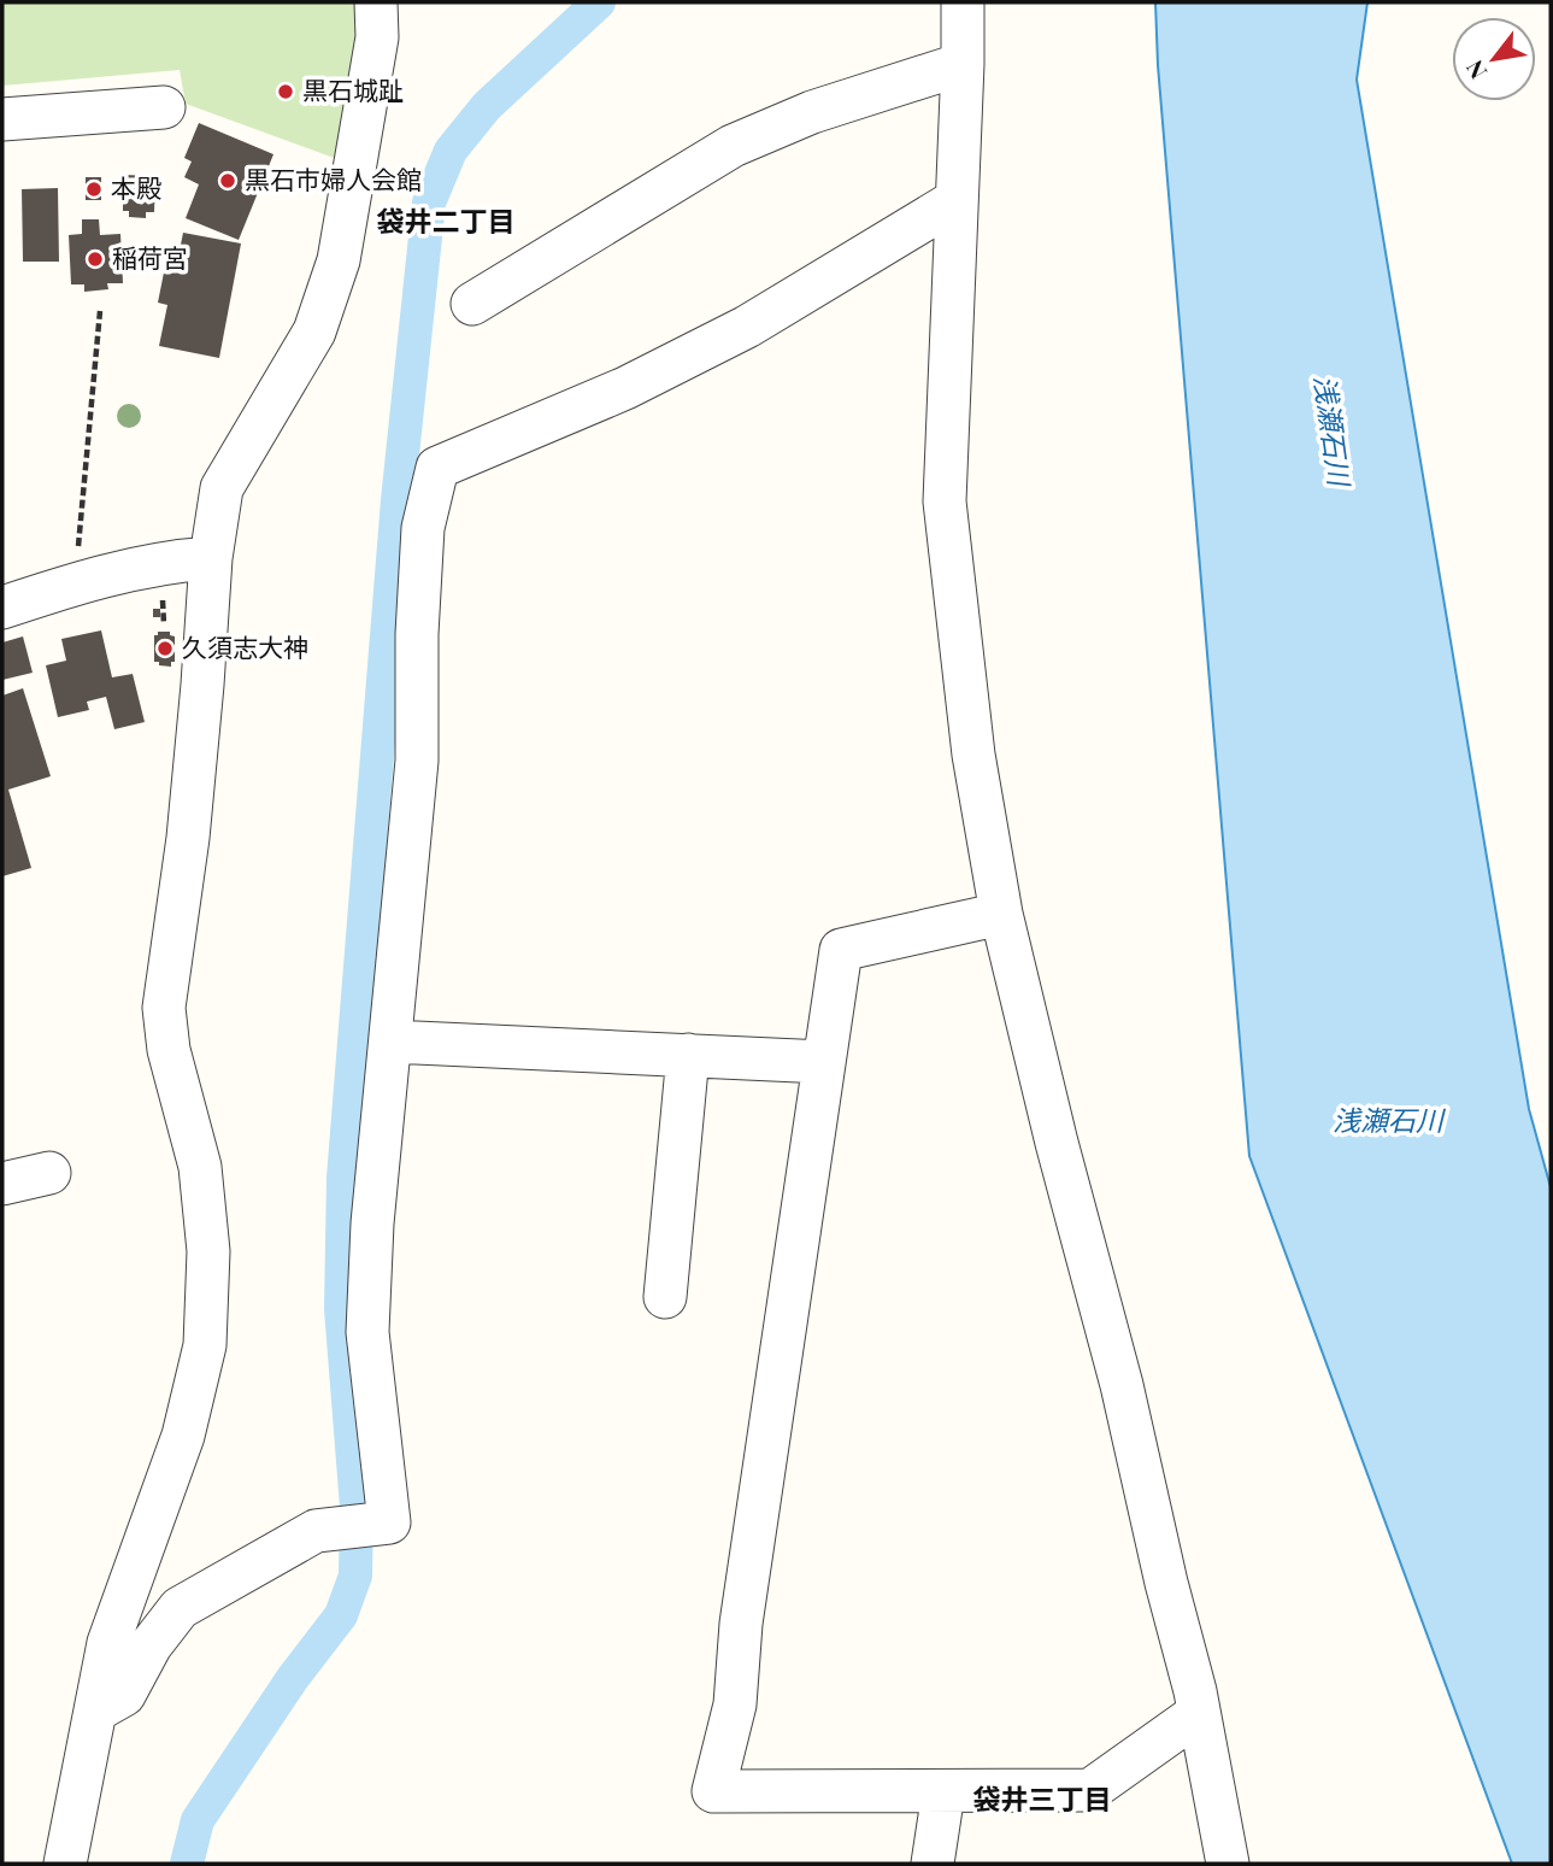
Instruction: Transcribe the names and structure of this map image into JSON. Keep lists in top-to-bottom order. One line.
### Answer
{"districts":["袋井二丁目","袋井三丁目"],"water":["浅瀬石川"],"places":["黒石城趾","黒石市婦人会館","本殿","稲荷宮","久須志大神"],"north":"bottom left"}
